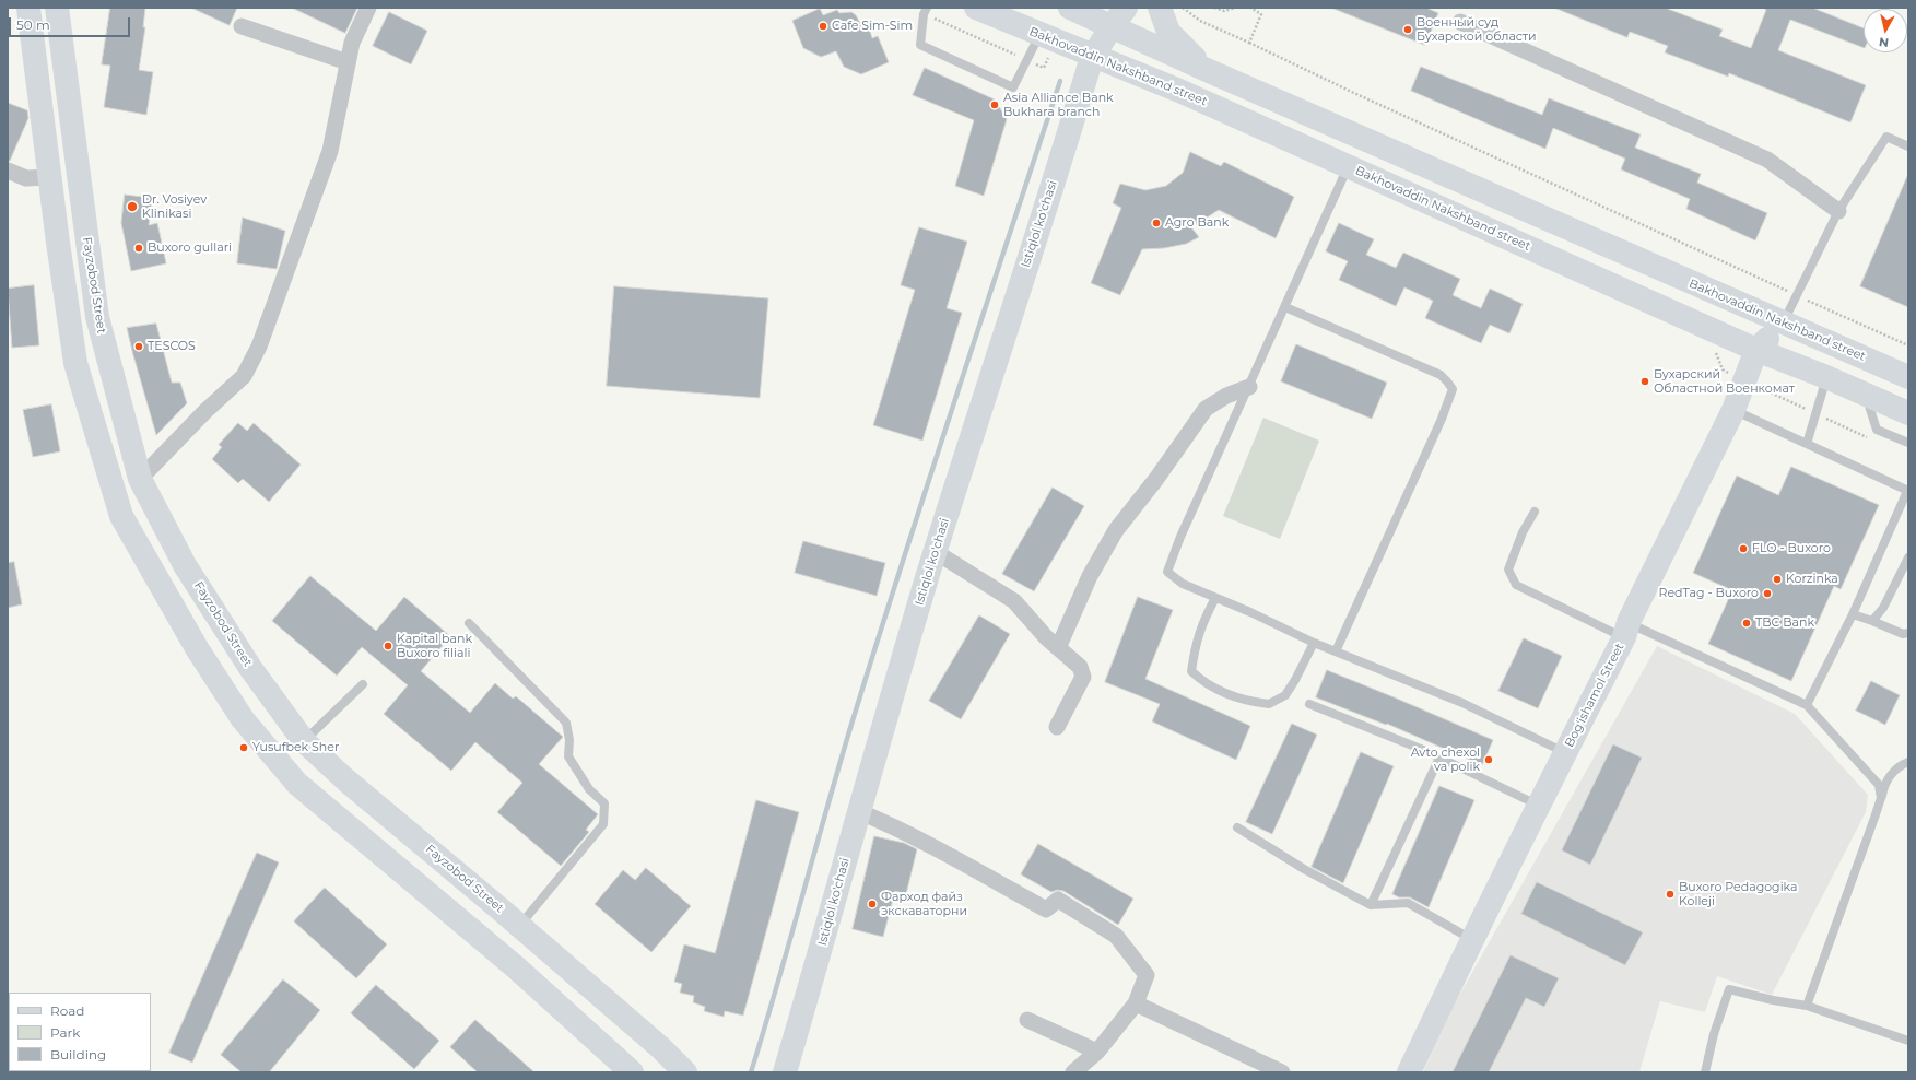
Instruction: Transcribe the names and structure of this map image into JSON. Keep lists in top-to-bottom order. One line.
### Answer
{"streets":{"main road":["Bakhovaddin Nakshband street","Istiqlol ko'chasi","Fayzobod Street","Bog'ishamol Street"]},"crossings":[["Bakhovaddin Nakshband street","Istiqlol ko'chasi"],["Bakhovaddin Nakshband street","Bog'ishamol Street"]],"places":["Cafe Sim-Sim","Военный суд Бухарской области","Asia Alliance Bank Bukhara branch","Dr. Vosiyev Klinikasi","Agro Bank","Buxoro gullari","TESCOS","Бухарский Областной Военкомат","FLO - Buxoro","Korzinka","RedTag - Buxoro","TBC Bank","Kapital bank Buxoro filiali","Yusufbek Sher","Avto chexol va polik","Buxoro Pedagogika Kolleji","Фарход файз экскаваторни"],"legend":["Road","Park","Building"],"scale_bar":"50 m","north":"bottom"}
